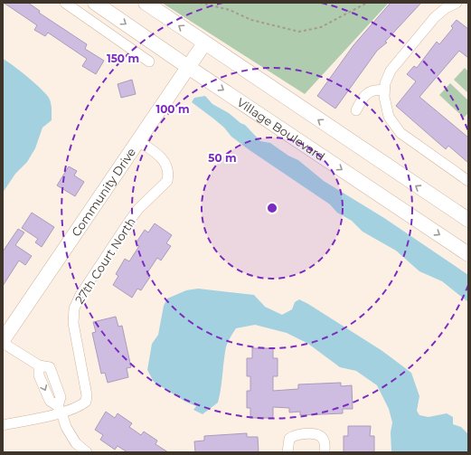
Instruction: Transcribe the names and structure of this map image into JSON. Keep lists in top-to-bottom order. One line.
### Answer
{"streets":{"street":["Village Boulevard","Community Drive","27th Court North"]},"crossings":[["Village Boulevard","Community Drive"],["Community Drive","27th Court North"]],"rings":["150 m","100 m","50 m"]}
